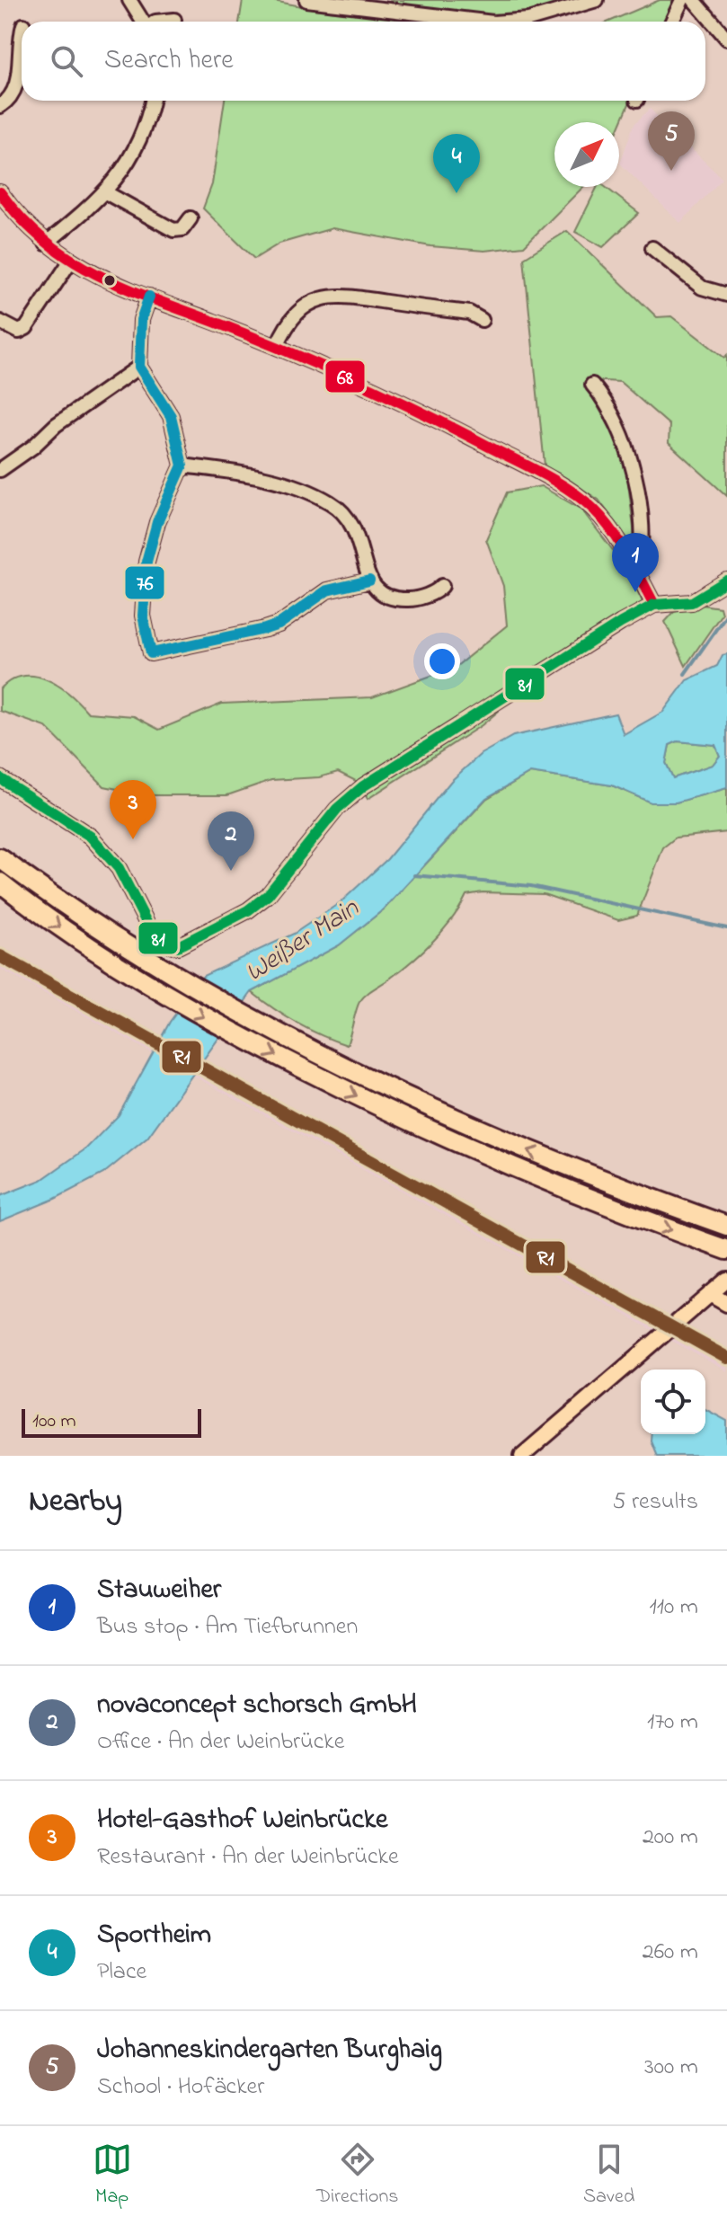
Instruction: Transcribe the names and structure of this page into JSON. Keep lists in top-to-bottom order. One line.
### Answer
{"water":["Weißer Main"],"lines":["transit line 68","transit line 76","transit line 81","transit line R1"],"scale_bar":"100 m","north":"top right","page":{"search":"Search here","pins":["5","4","1","3","2"],"scale":"100 m","heading":["Nearby","5 results"],"list":[{"mark":"1","name":"Stauweiher","note":"Bus stop · Am Tiefbrunnen","value":"110 m"},{"mark":"2","name":"novaconcept schorsch GmbH","note":"Office · An der Weinbrücke","value":"170 m"},{"mark":"3","name":"Hotel-Gasthof Weinbrücke","note":"Restaurant · An der Weinbrücke","value":"200 m"},{"mark":"4","name":"Sportheim","note":"Place","value":"260 m"},{"mark":"5","name":"Johanneskindergarten Burghaig","note":"School · Hofäcker","value":"300 m"}],"nav":["Map","Directions","Saved"]}}
